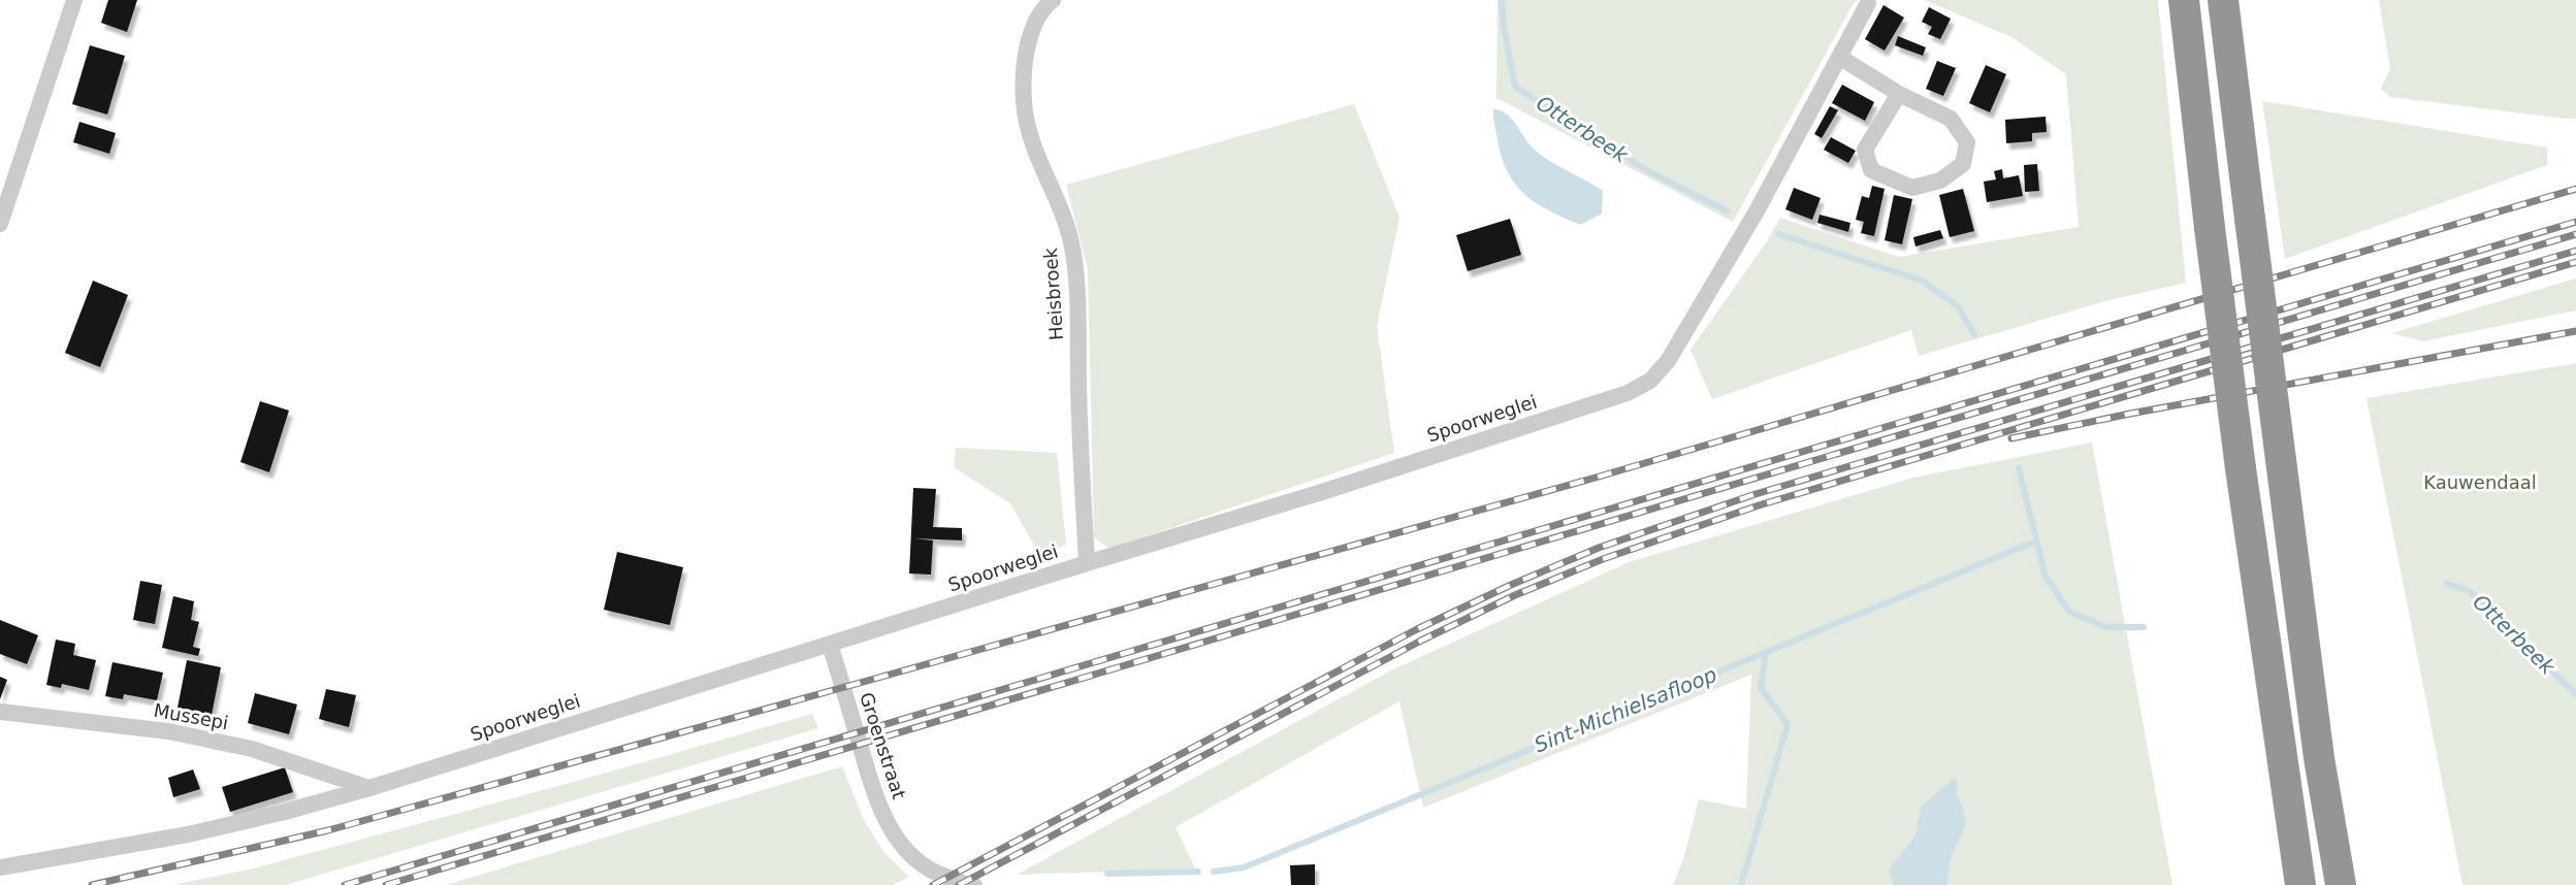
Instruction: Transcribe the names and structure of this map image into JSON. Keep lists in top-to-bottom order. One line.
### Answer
{"streets":{"street":["Heisbroek","Spoorweglei","Mussepi","Groenstraat"]},"crossings":[["Heisbroek","Spoorweglei"],["Spoorweglei","Mussepi"],["Spoorweglei","Groenstraat"]],"water":["Otterbeek","Sint-Michielsafloop"],"parks":["Kauwendaal"]}
